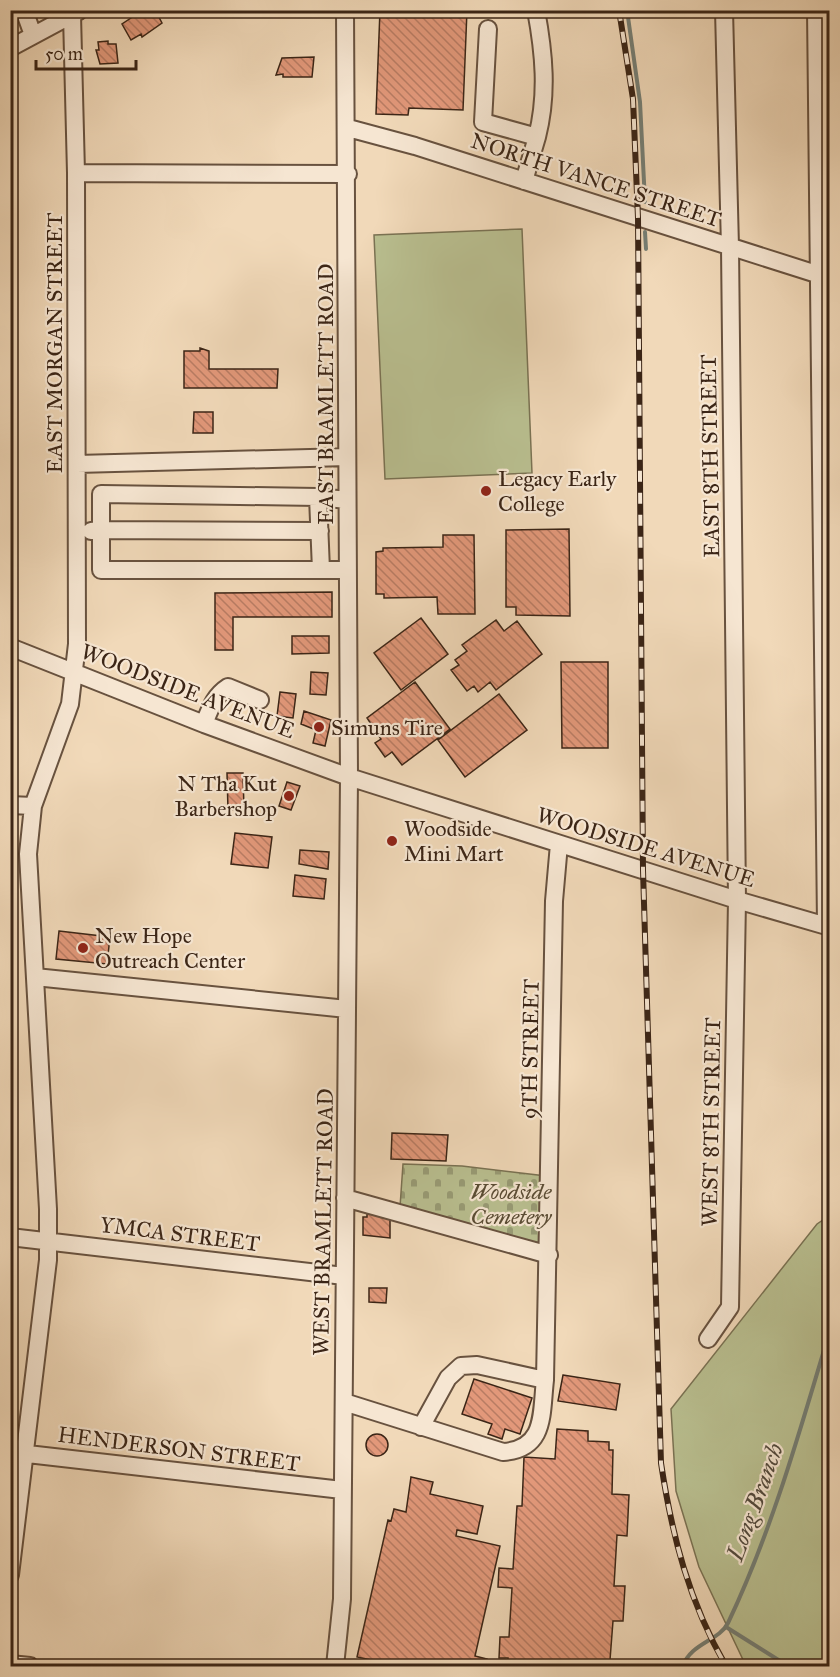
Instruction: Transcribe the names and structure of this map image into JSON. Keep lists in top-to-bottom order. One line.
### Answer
{"streets":{"street":["NORTH VANCE STREET","EAST MORGAN STREET","EAST BRAMLETT ROAD","EAST 8TH STREET","WOODSIDE AVENUE","9TH STREET","WEST 8TH STREET","WEST BRAMLETT ROAD","YMCA STREET","HENDERSON STREET"]},"crossings":[["NORTH VANCE STREET","EAST BRAMLETT ROAD"],["NORTH VANCE STREET","EAST 8TH STREET"],["EAST MORGAN STREET","WOODSIDE AVENUE"],["EAST MORGAN STREET","YMCA STREET"],["EAST MORGAN STREET","HENDERSON STREET"],["EAST BRAMLETT ROAD","WOODSIDE AVENUE"],["EAST BRAMLETT ROAD","WEST BRAMLETT ROAD"],["EAST 8TH STREET","WOODSIDE AVENUE"],["EAST 8TH STREET","WEST 8TH STREET"],["WOODSIDE AVENUE","9TH STREET"],["WOODSIDE AVENUE","WEST 8TH STREET"],["WOODSIDE AVENUE","WEST BRAMLETT ROAD"],["9TH STREET","WEST BRAMLETT ROAD"],["WEST BRAMLETT ROAD","YMCA STREET"],["WEST BRAMLETT ROAD","HENDERSON STREET"]],"water":["Long Branch"],"parks":["Woodside Cemetery"],"places":["Legacy Early College","Simuns Tire","N Tha Kut Barbershop","Woodside Mini Mart","New Hope Outreach Center"],"scale_bar":"50 m"}
